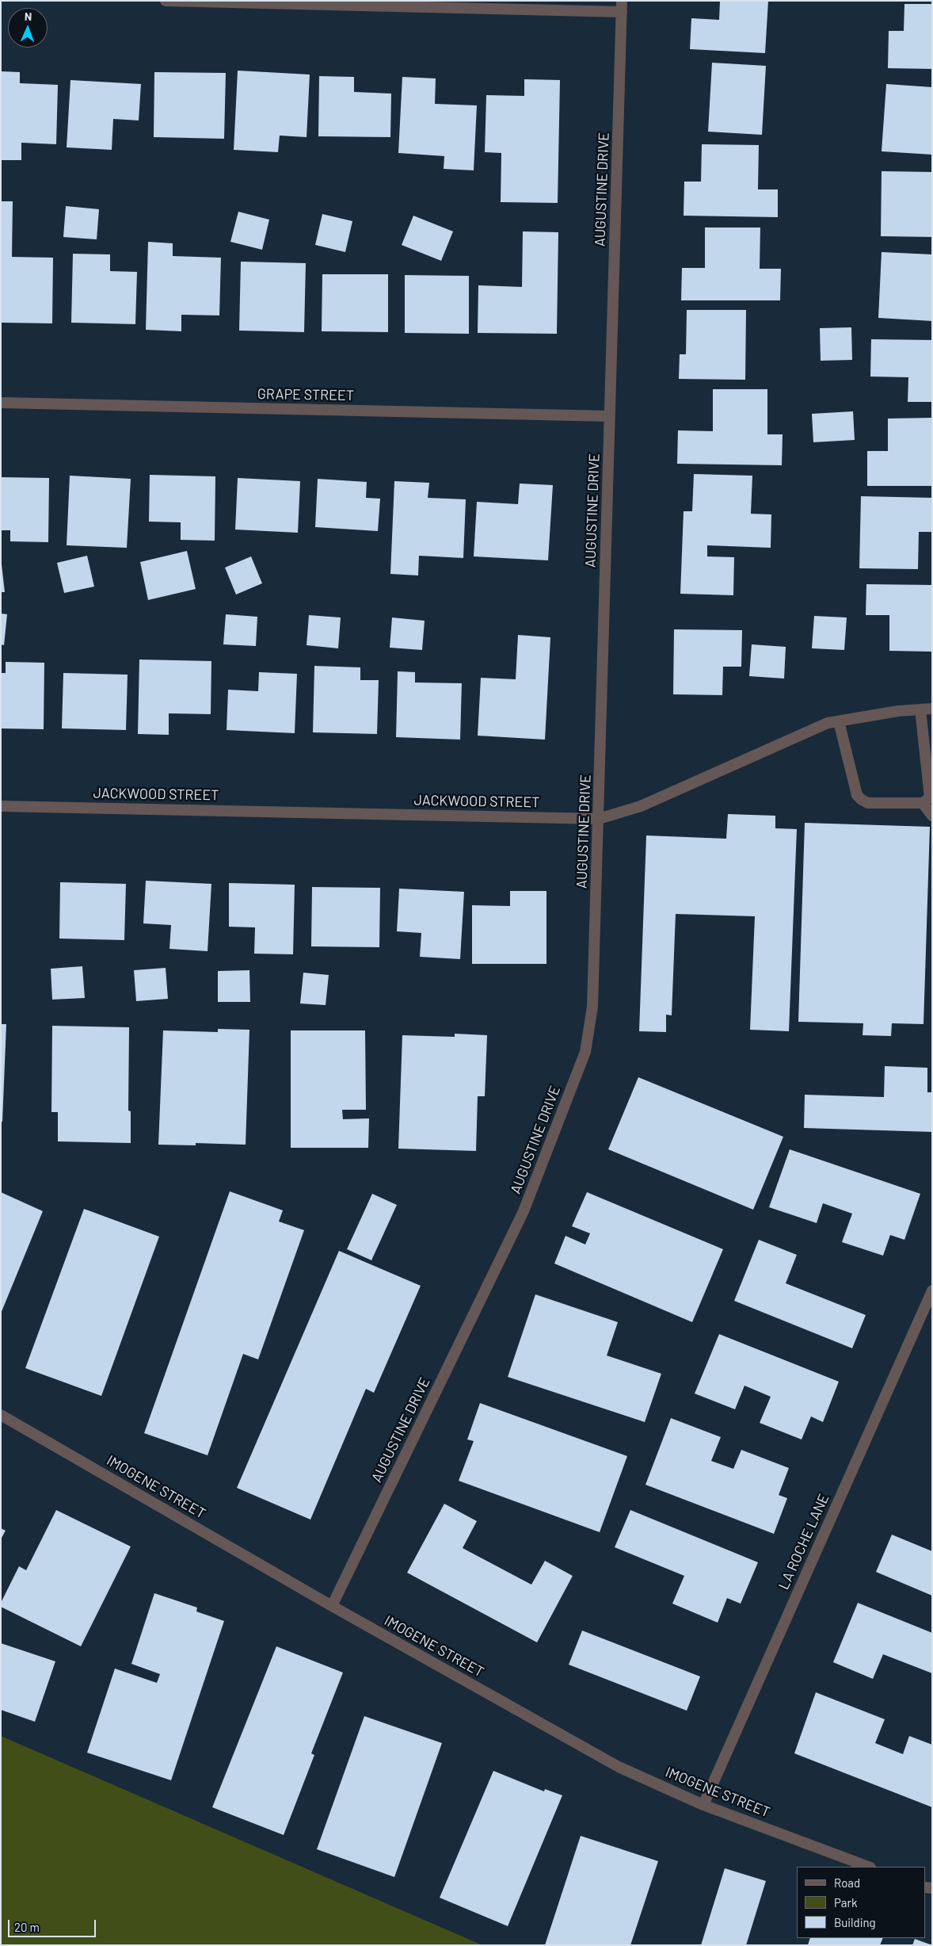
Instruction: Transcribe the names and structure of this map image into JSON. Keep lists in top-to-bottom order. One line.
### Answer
{"streets":{"street":["AUGUSTINE DRIVE","GRAPE STREET","JACKWOOD STREET","IMOGENE STREET","LA ROCHE LANE"]},"crossings":[["AUGUSTINE DRIVE","GRAPE STREET"],["AUGUSTINE DRIVE","JACKWOOD STREET"],["AUGUSTINE DRIVE","IMOGENE STREET"],["IMOGENE STREET","LA ROCHE LANE"]],"legend":["Road","Park","Building"],"scale_bar":"20 m","north":"top"}
